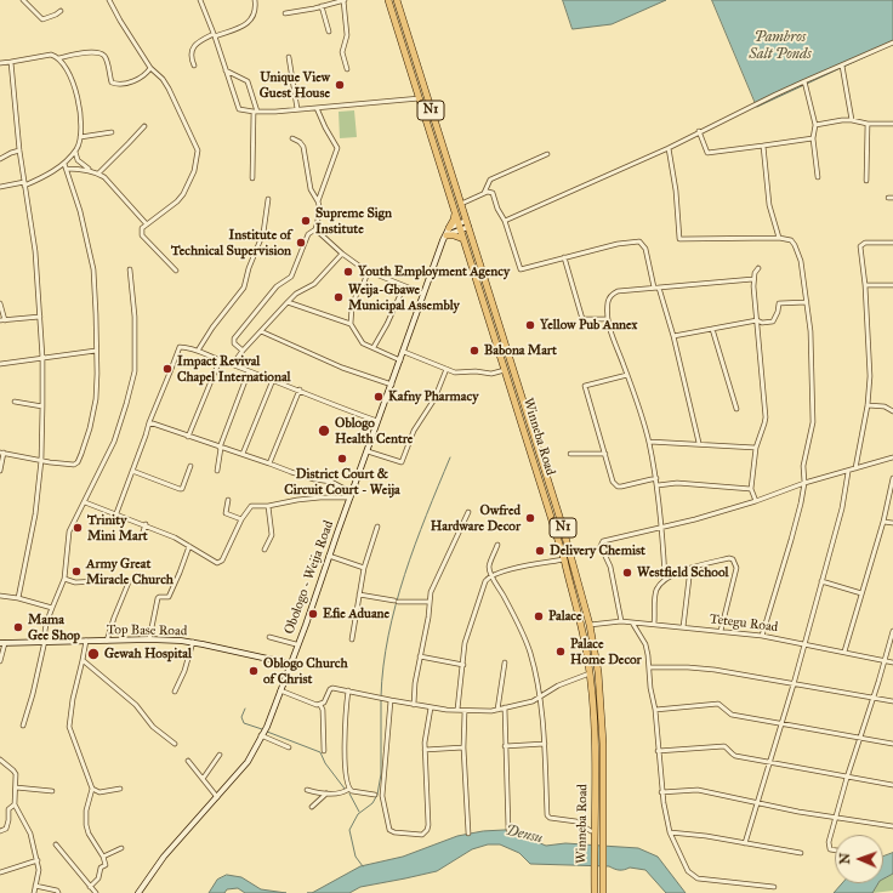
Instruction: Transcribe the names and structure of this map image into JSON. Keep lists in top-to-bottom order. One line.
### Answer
{"streets":{"highway":["N1","Winneba Road"],"street":["Obologo - Weija Road","Tetegu Road","Top Base Road"]},"crossings":[["Winneba Road","Tetegu Road"],["Obologo - Weija Road","Top Base Road"]],"water":["Pambros Salt Ponds","Densu"],"places":["Unique View Guest House","Supreme Sign Institute","Institute of Technical Supervision","Youth Employment Agency","Weija-Gbawe Municipal Assembly","Yellow Pub Annex","Babona Mart","Impact Revival Chapel International","Kafny Pharmacy","Oblogo Health Centre","District Court & Circuit Court - Weija","Owfred Hardware Decor","Trinity Mini Mart","Delivery Chemist","Army Great Miracle Church","Westfield School","Efie Aduane","Palace","Mama Gee Shop","Palace Home Decor","Gewah Hospital","Oblogo Church of Christ"],"north":"left"}
